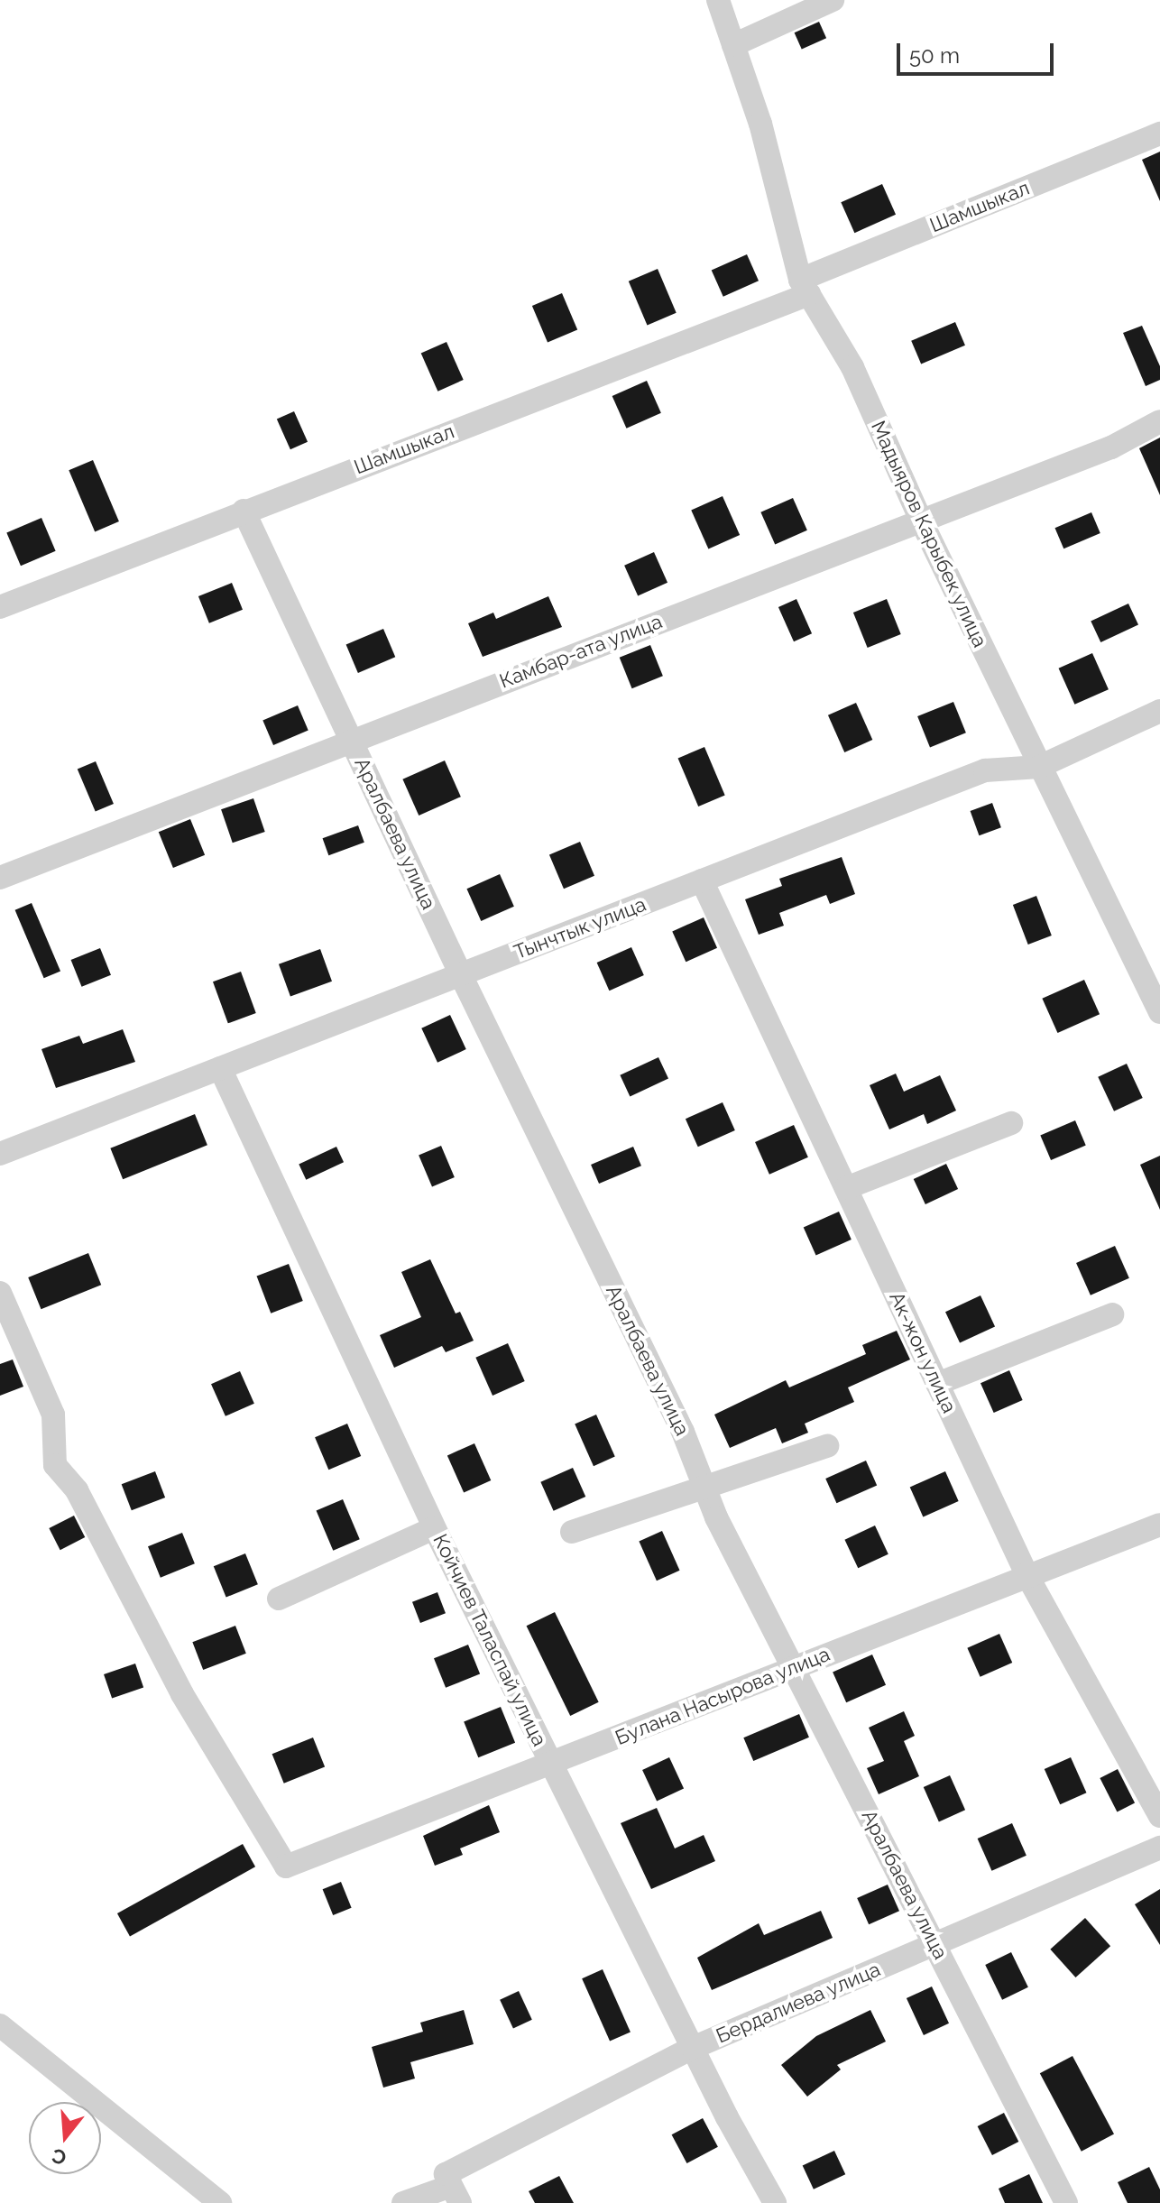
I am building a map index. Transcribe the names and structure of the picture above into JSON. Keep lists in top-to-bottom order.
{
  "streets": {
    "street": [
      "Шамшыкал",
      "Мадыяров Карыбек улица",
      "Камбар-ата улица",
      "Аралбаева улица",
      "Тынчтык улица",
      "Ак-жон улица",
      "Койчиев Таласпай улица",
      "Булана Насырова улица",
      "Бердалиева улица"
    ]
  },
  "crossings": [
    ["Шамшыкал", "Мадыяров Карыбек улица"],
    ["Шамшыкал", "Аралбаева улица"],
    ["Мадыяров Карыбек улица", "Камбар-ата улица"],
    ["Мадыяров Карыбек улица", "Тынчтык улица"],
    ["Камбар-ата улица", "Аралбаева улица"],
    ["Аралбаева улица", "Тынчтык улица"],
    ["Аралбаева улица", "Булана Насырова улица"],
    ["Аралбаева улица", "Бердалиева улица"],
    ["Тынчтык улица", "Ак-жон улица"],
    ["Тынчтык улица", "Койчиев Таласпай улица"],
    ["Ак-жон улица", "Булана Насырова улица"],
    ["Койчиев Таласпай улица", "Булана Насырова улица"],
    ["Койчиев Таласпай улица", "Бердалиева улица"]
  ],
  "scale_bar": "50 m",
  "north": "bottom"
}
